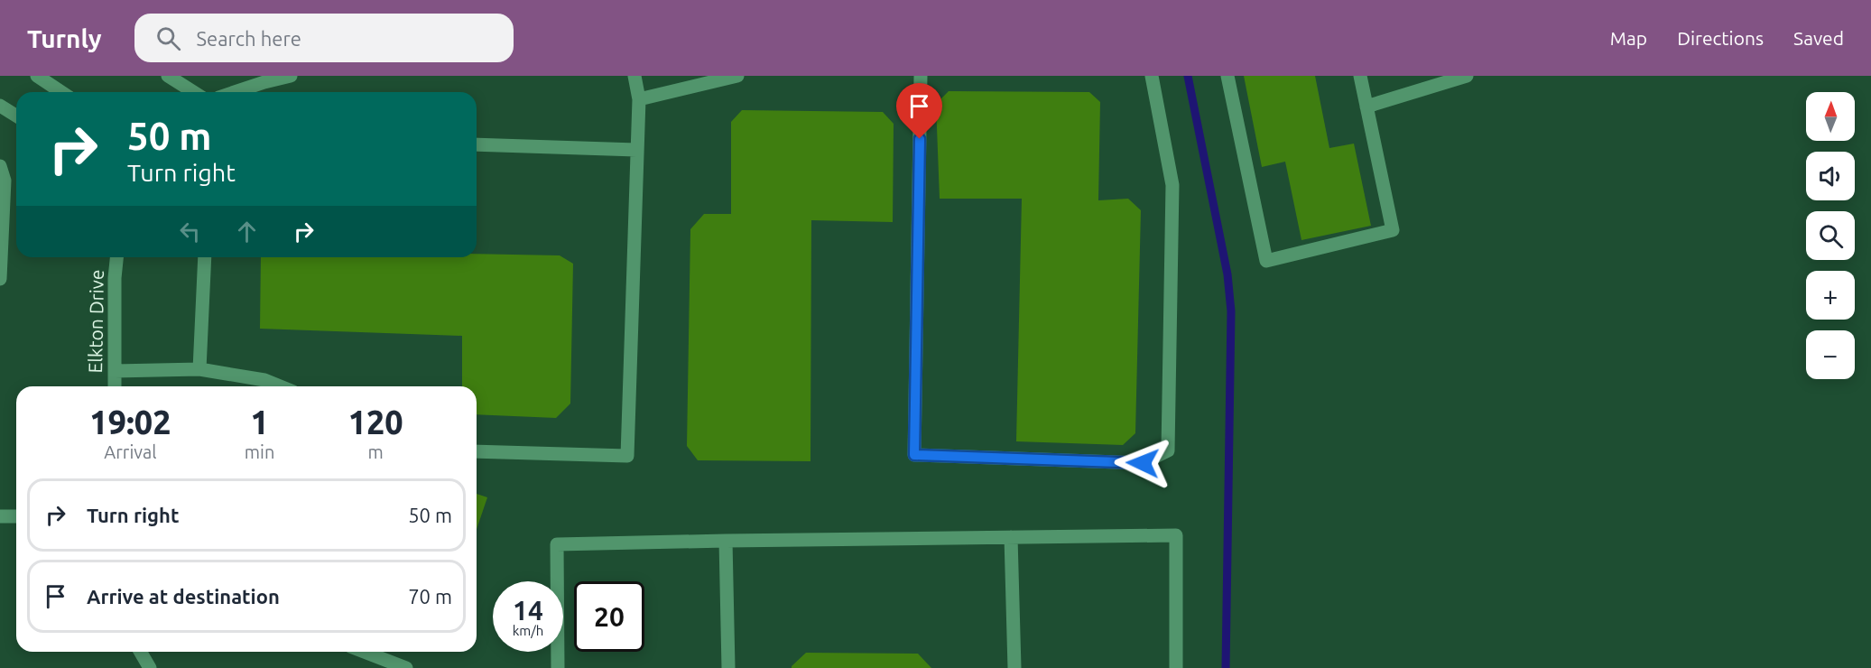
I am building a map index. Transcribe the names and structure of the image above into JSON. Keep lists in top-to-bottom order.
{
  "streets": {
    "street": ["Elkton Drive"]
  },
  "north": "top",
  "page": {
    "header": "Turnly",
    "search": "Search here",
    "nav": ["Map", "Directions", "Saved"],
    "map_buttons": ["+", "−"],
    "turn": ["50 m", "Turn right"],
    "eta": [
      "19:02",
      "Arrival",
      "1",
      "min",
      "120",
      "m"
    ],
    "list": [
      {
        "name": "Turn right",
        "value": "50 m"
      },
      {
        "name": "Arrive at destination",
        "value": "70 m"
      }
    ],
    "speed": "14 km/h",
    "limit": "20"
  }
}
